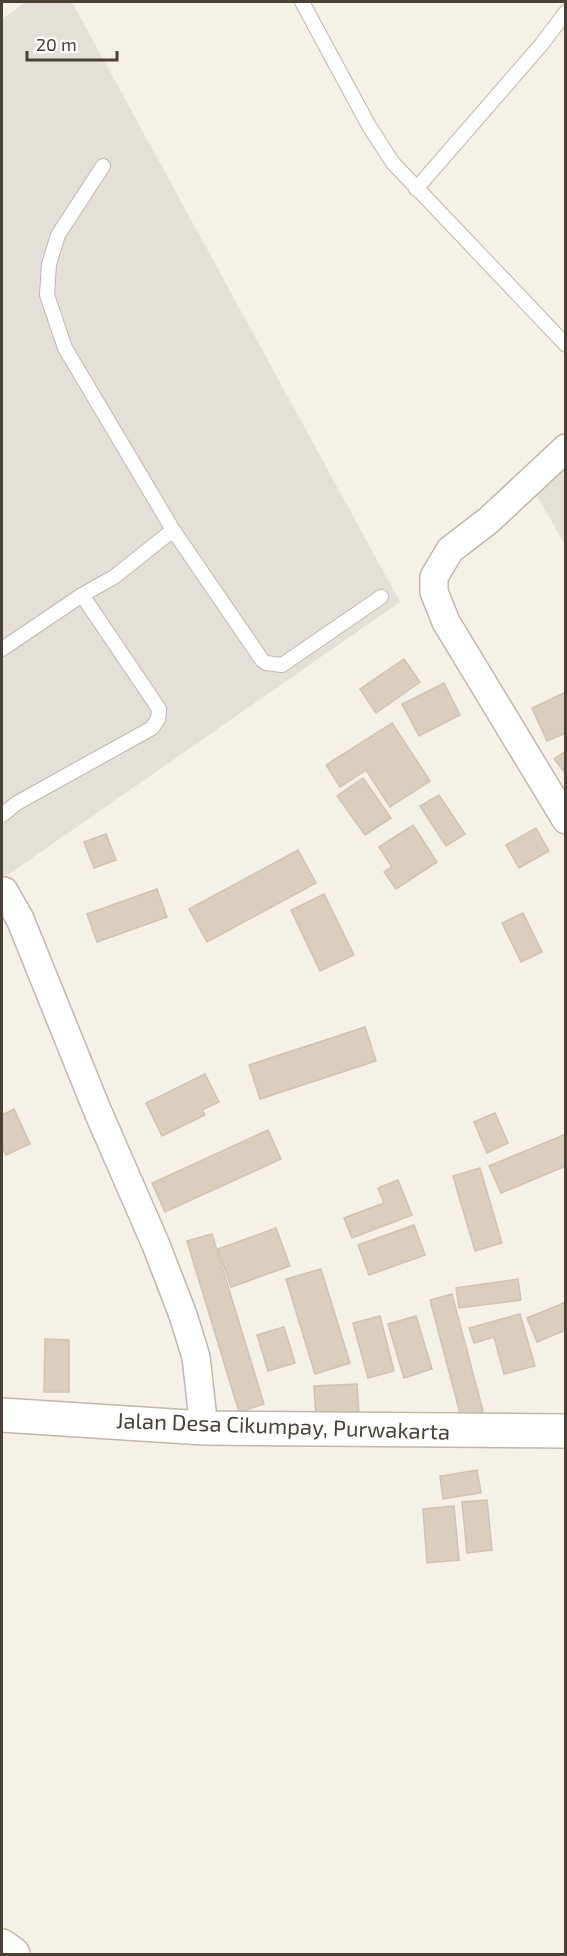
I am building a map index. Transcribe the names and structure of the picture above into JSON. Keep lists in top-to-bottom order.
{
  "streets": {
    "street": ["Jalan Desa Cikumpay, Purwakarta"]
  },
  "scale_bar": "20 m"
}
